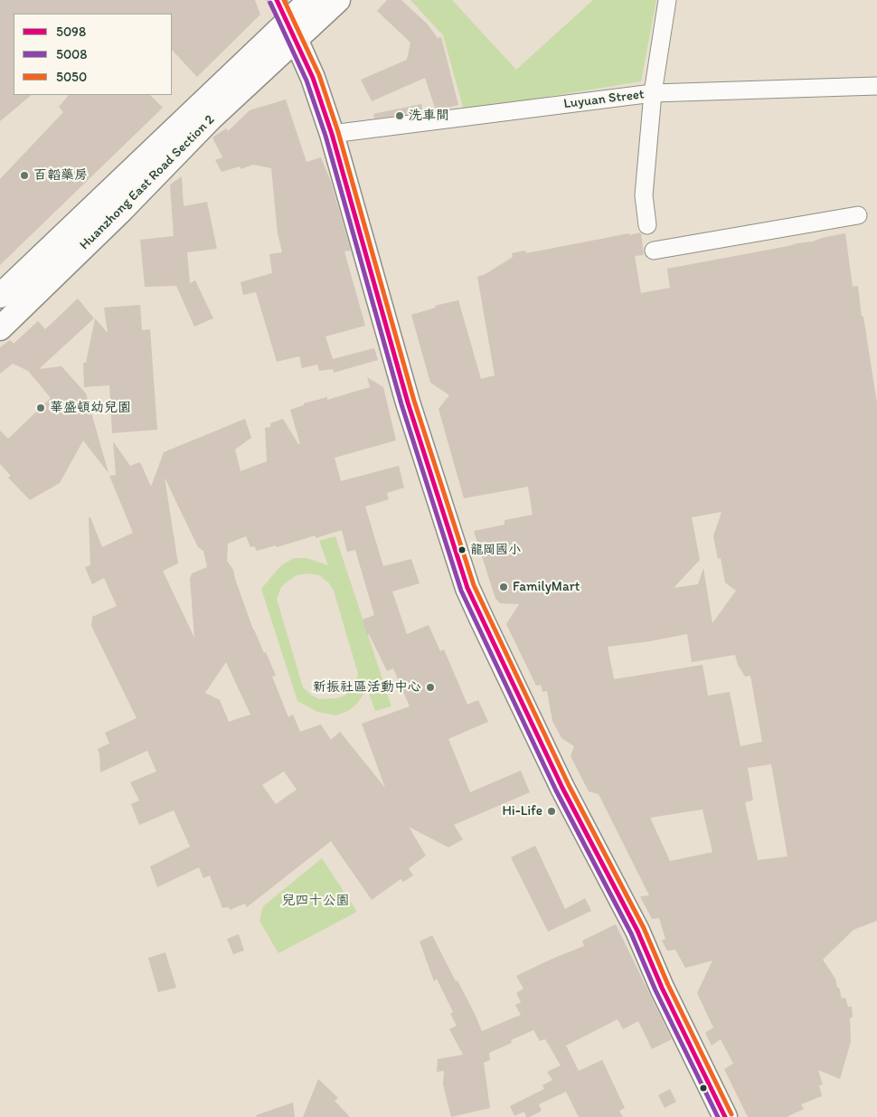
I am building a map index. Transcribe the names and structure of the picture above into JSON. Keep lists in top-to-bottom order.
{
  "streets": {
    "main road": ["Huanzhong East Road Section 2"],
    "street": ["Luyuan Street"]
  },
  "parks": ["兒四十公園"],
  "places": [
    "洗車間",
    "百韜藥房",
    "華盛頓幼兒園",
    "龍岡國小",
    "FamilyMart",
    "新振社區活動中心",
    "Hi-Life"
  ],
  "lines": ["transit line 5098", "transit line 5050", "transit line 5008"],
  "legend": ["5098", "5008", "5050"]
}
